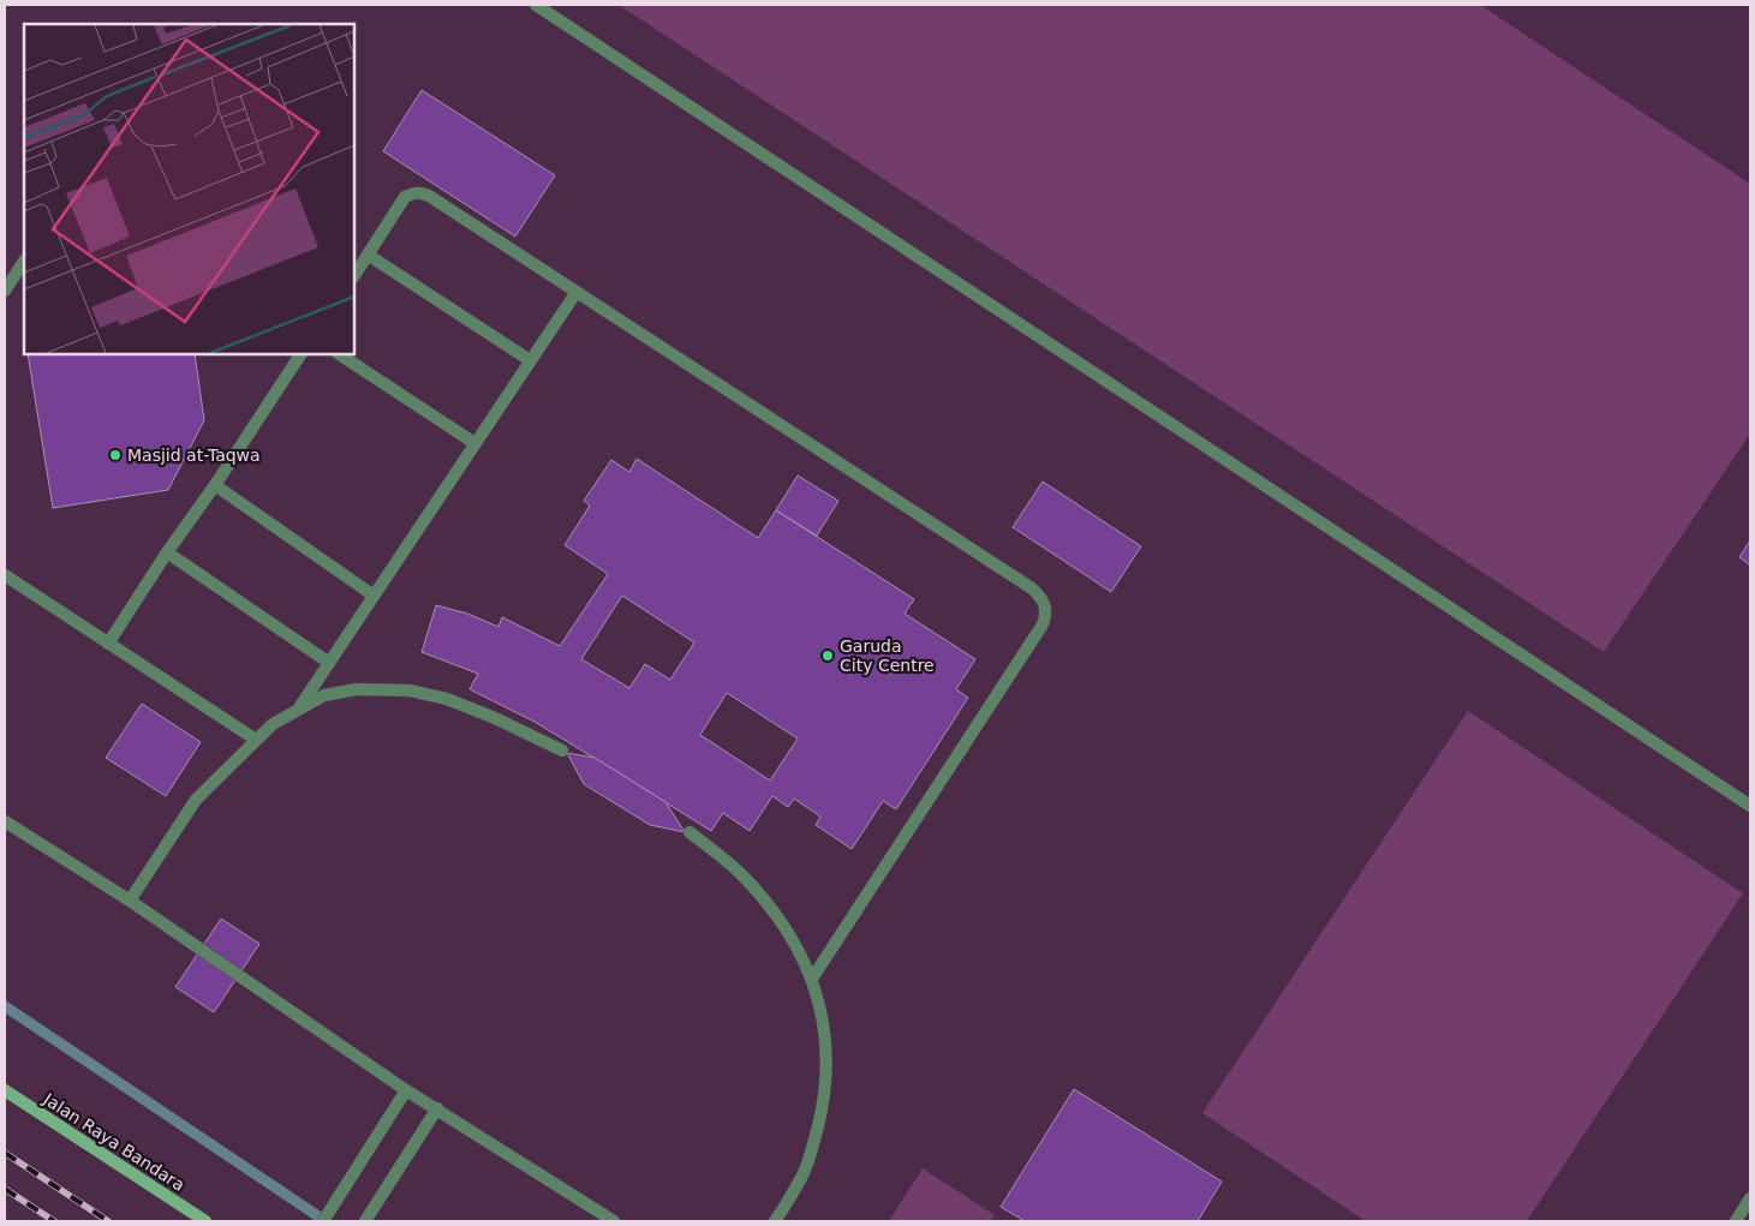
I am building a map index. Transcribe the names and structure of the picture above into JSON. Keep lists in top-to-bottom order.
{
  "streets": {
    "street": ["Jalan Raya Bandara"]
  },
  "places": ["Masjid at-Taqwa", "Garuda City Centre"]
}
